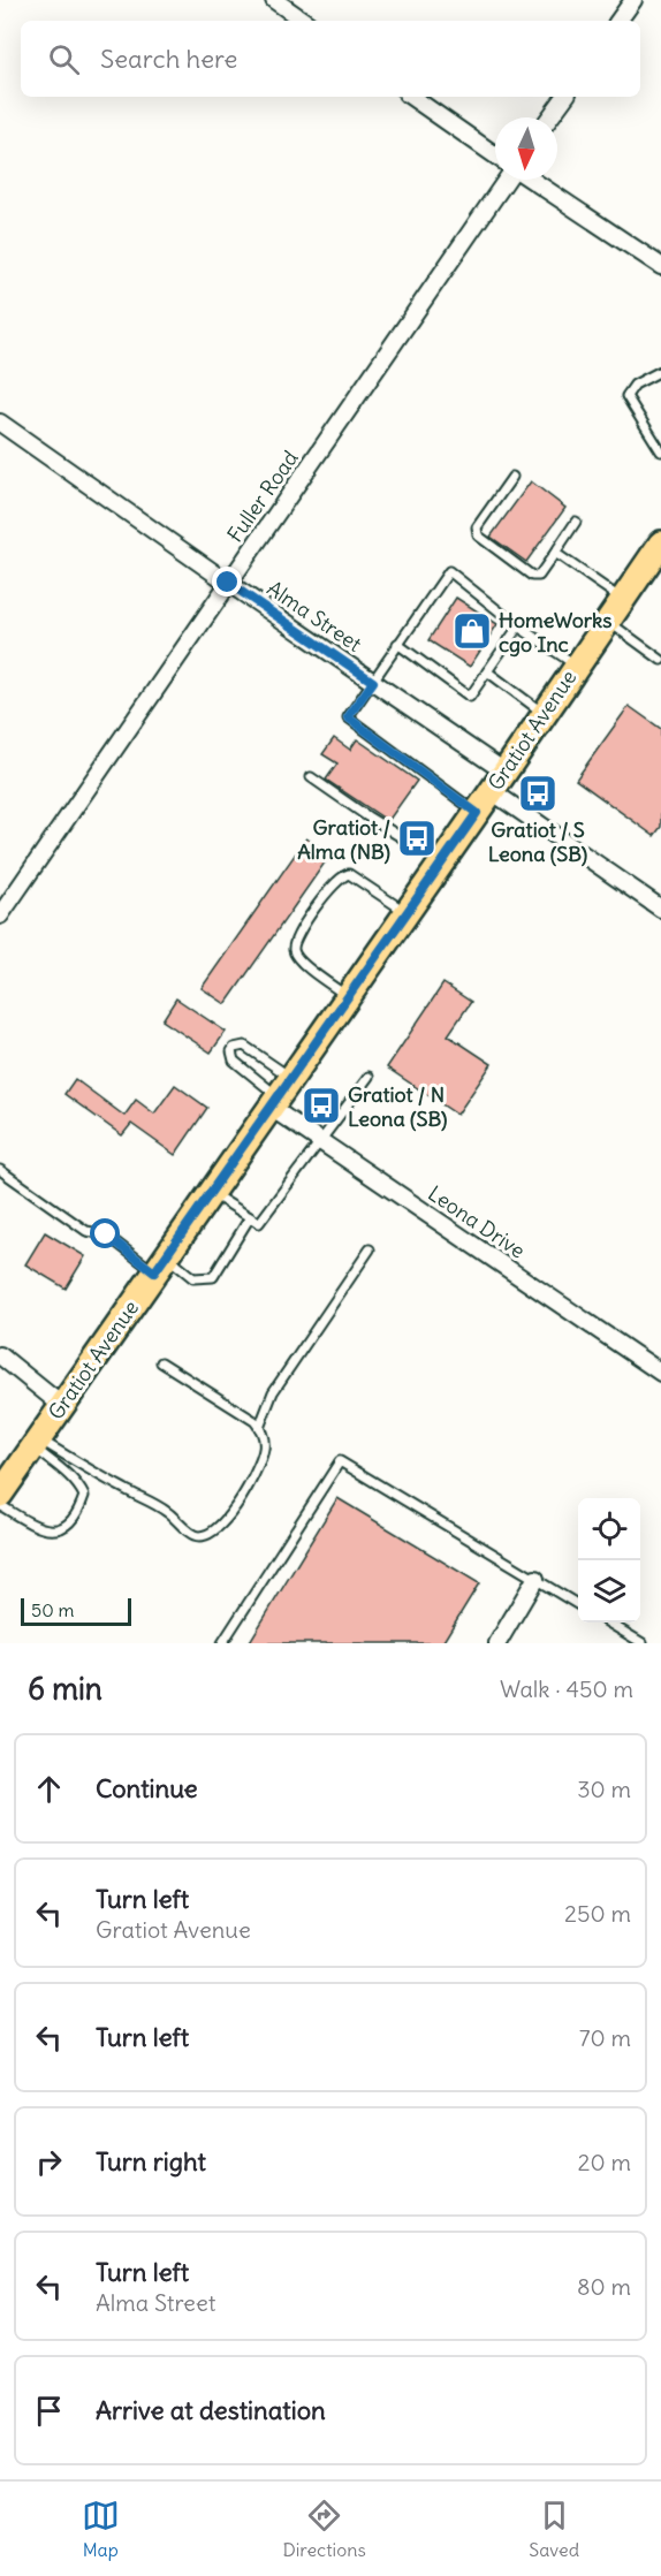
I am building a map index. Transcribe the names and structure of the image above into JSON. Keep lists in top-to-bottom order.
{
  "streets": {
    "main road": ["Gratiot Avenue"],
    "street": ["Fuller Road", "Alma Street", "Leona Drive"]
  },
  "crossings": [
    ["Fuller Road", "Alma Street"],
    ["Alma Street", "Gratiot Avenue"],
    ["Gratiot Avenue", "Leona Drive"]
  ],
  "places": {
    "shop": ["HomeWorks cgo Inc"],
    "bus stop": ["Gratiot / S Leona (SB)", "Gratiot / Alma (NB)", "Gratiot / N Leona (SB)"]
  },
  "scale_bar": "50 m",
  "north": "bottom",
  "page": {
    "search": "Search here",
    "scale": "50 m",
    "heading": ["6 min", "Walk · 450 m"],
    "list": [
      ["Continue", "30 m"],
      ["Turn left", "Gratiot Avenue", "250 m"],
      ["Turn left", "70 m"],
      ["Turn right", "20 m"],
      ["Turn left", "Alma Street", "80 m"],
      "Arrive at destination"
    ],
    "nav": ["Map", "Directions", "Saved"]
  }
}
